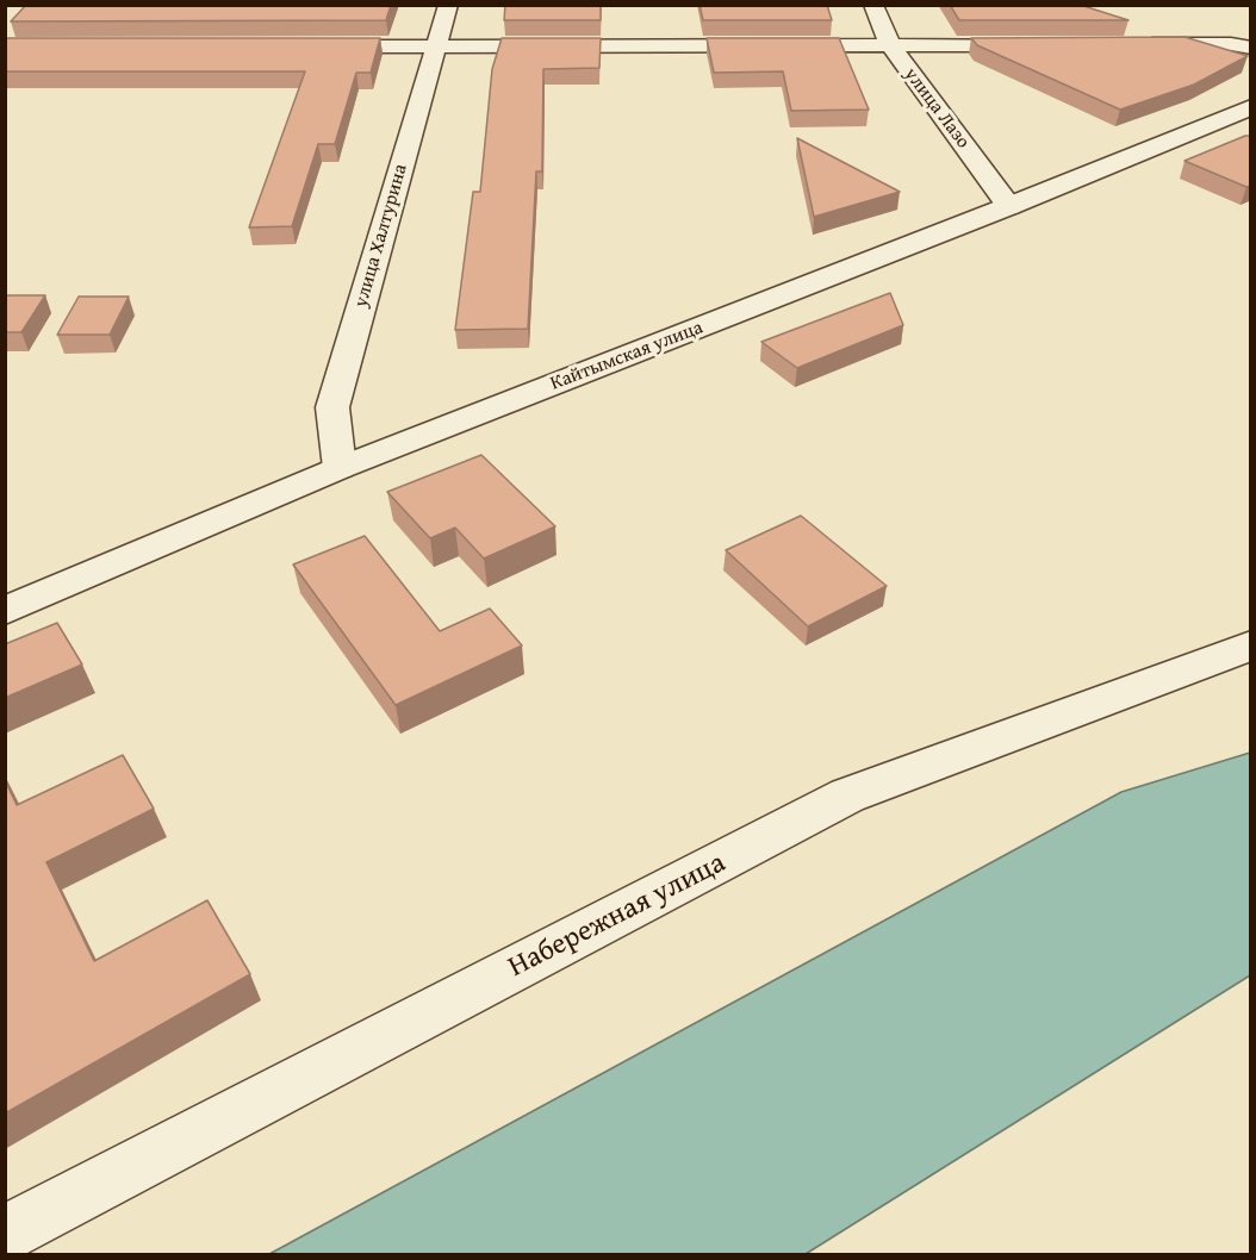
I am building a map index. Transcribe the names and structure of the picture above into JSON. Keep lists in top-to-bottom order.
{
  "streets": {
    "street": [
      "улица Лазо",
      "улица Халтурина",
      "Кайтымская улица",
      "Набережная улица"
    ]
  },
  "crossings": [
    ["улица Лазо", "Кайтымская улица"],
    ["улица Халтурина", "Кайтымская улица"]
  ]
}
